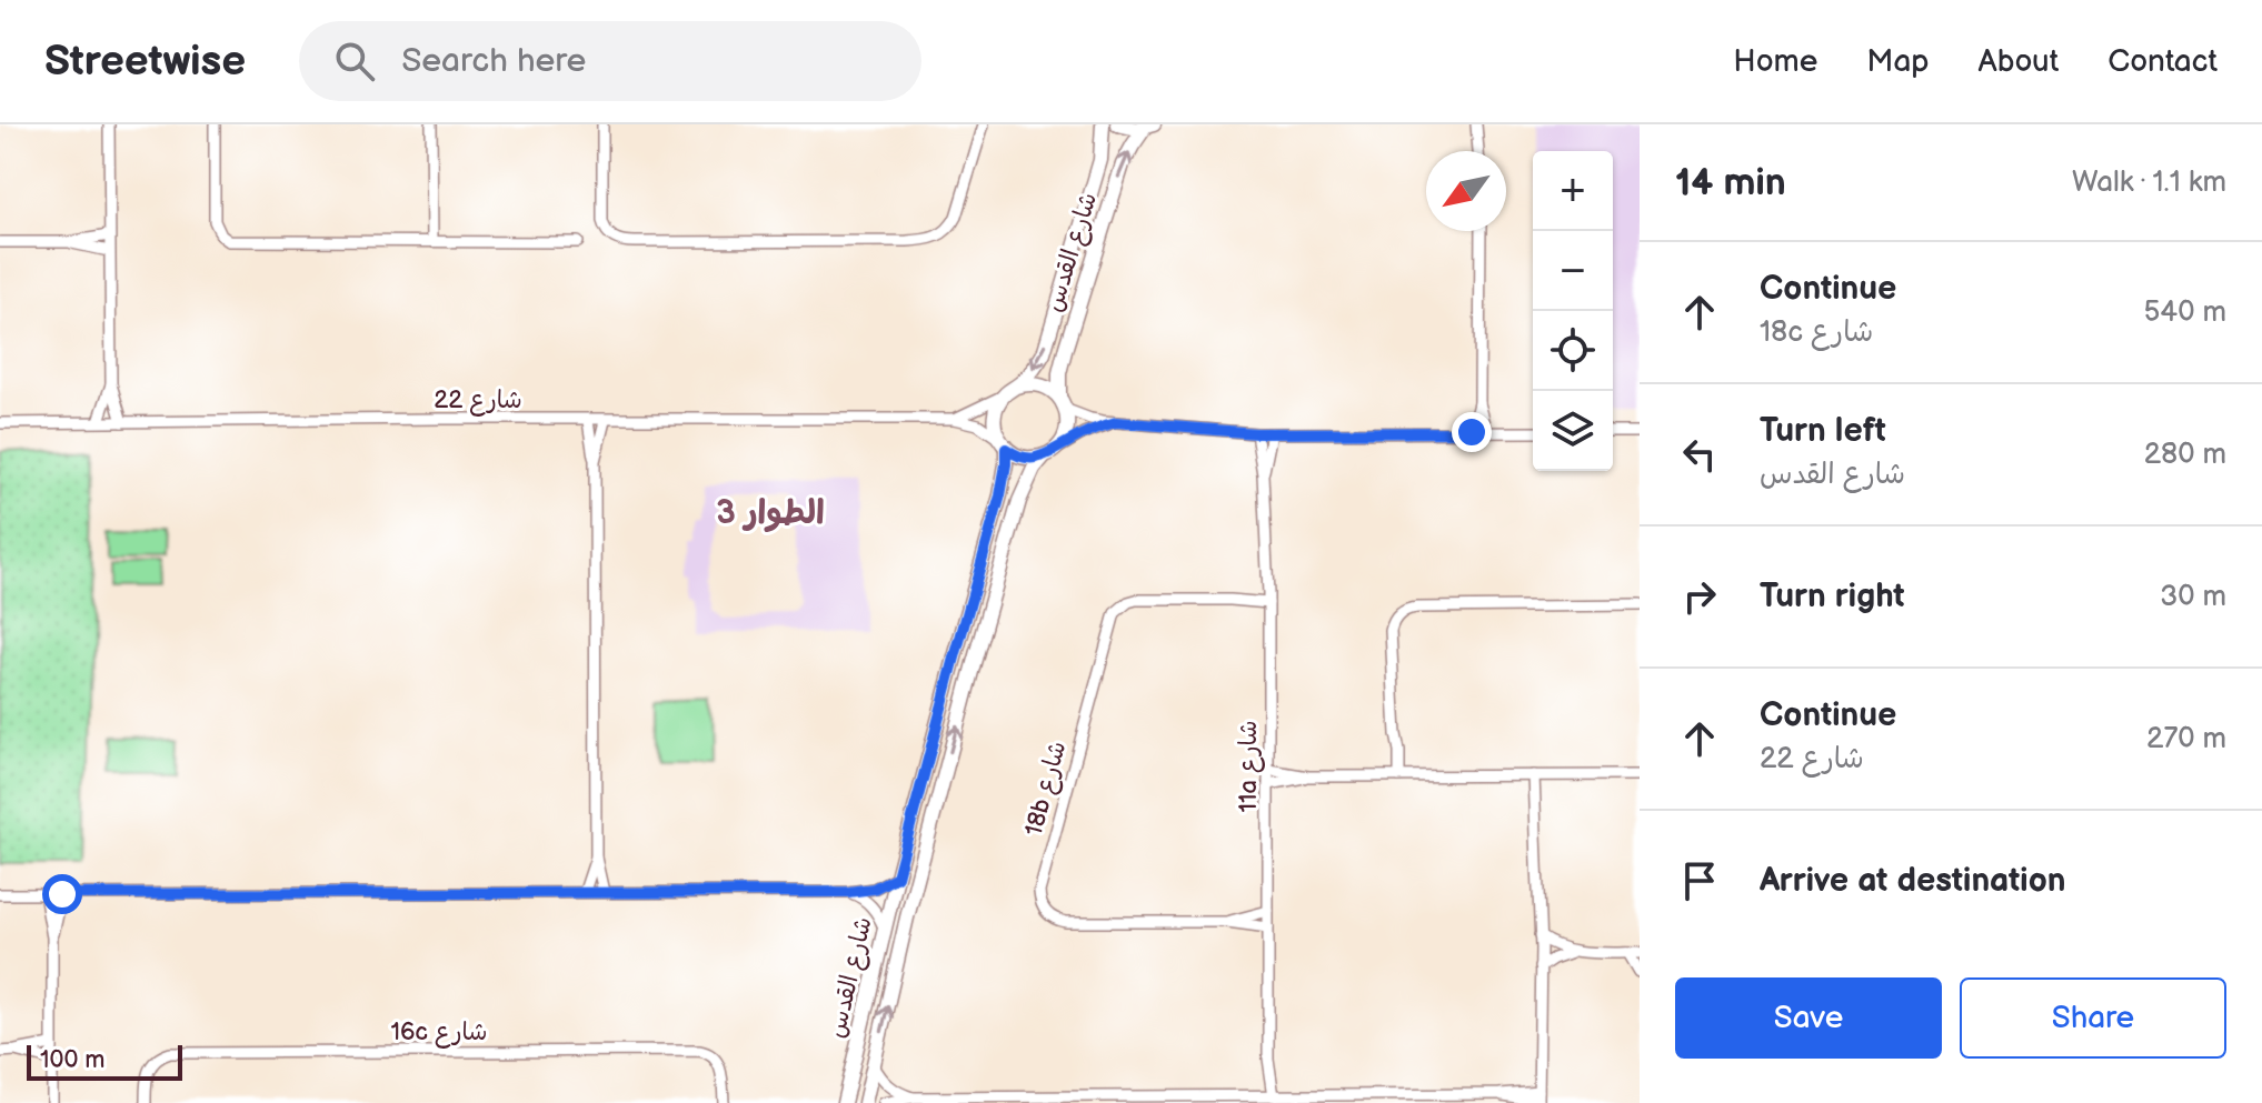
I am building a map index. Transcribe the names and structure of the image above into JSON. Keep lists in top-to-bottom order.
{
  "streets": {
    "main road": ["شارع القدس"],
    "street": [
      "شارع 22",
      "11a شارع",
      "18b شارع",
      "16c شارع"
    ]
  },
  "crossings": [
    ["شارع القدس", "شارع 22"],
    ["11a شارع", "18b شارع"]
  ],
  "districts": ["الطوار 3"],
  "scale_bar": "100 m",
  "north": "bottom left",
  "page": {
    "header": "Streetwise",
    "search": "Search here",
    "nav": [
      "Home",
      "Map",
      "About",
      "Contact"
    ],
    "heading": ["14 min", "Walk · 1.1 km"],
    "map_buttons": ["+", "−"],
    "list": [
      ["Continue", "18c شارع", "540 m"],
      ["Turn left", "شارع القدس", "280 m"],
      ["Turn right", "30 m"],
      ["Continue", "شارع 22", "270 m"],
      "Arrive at destination"
    ],
    "buttons": ["Save", "Share"],
    "scale": "100 m"
  }
}
